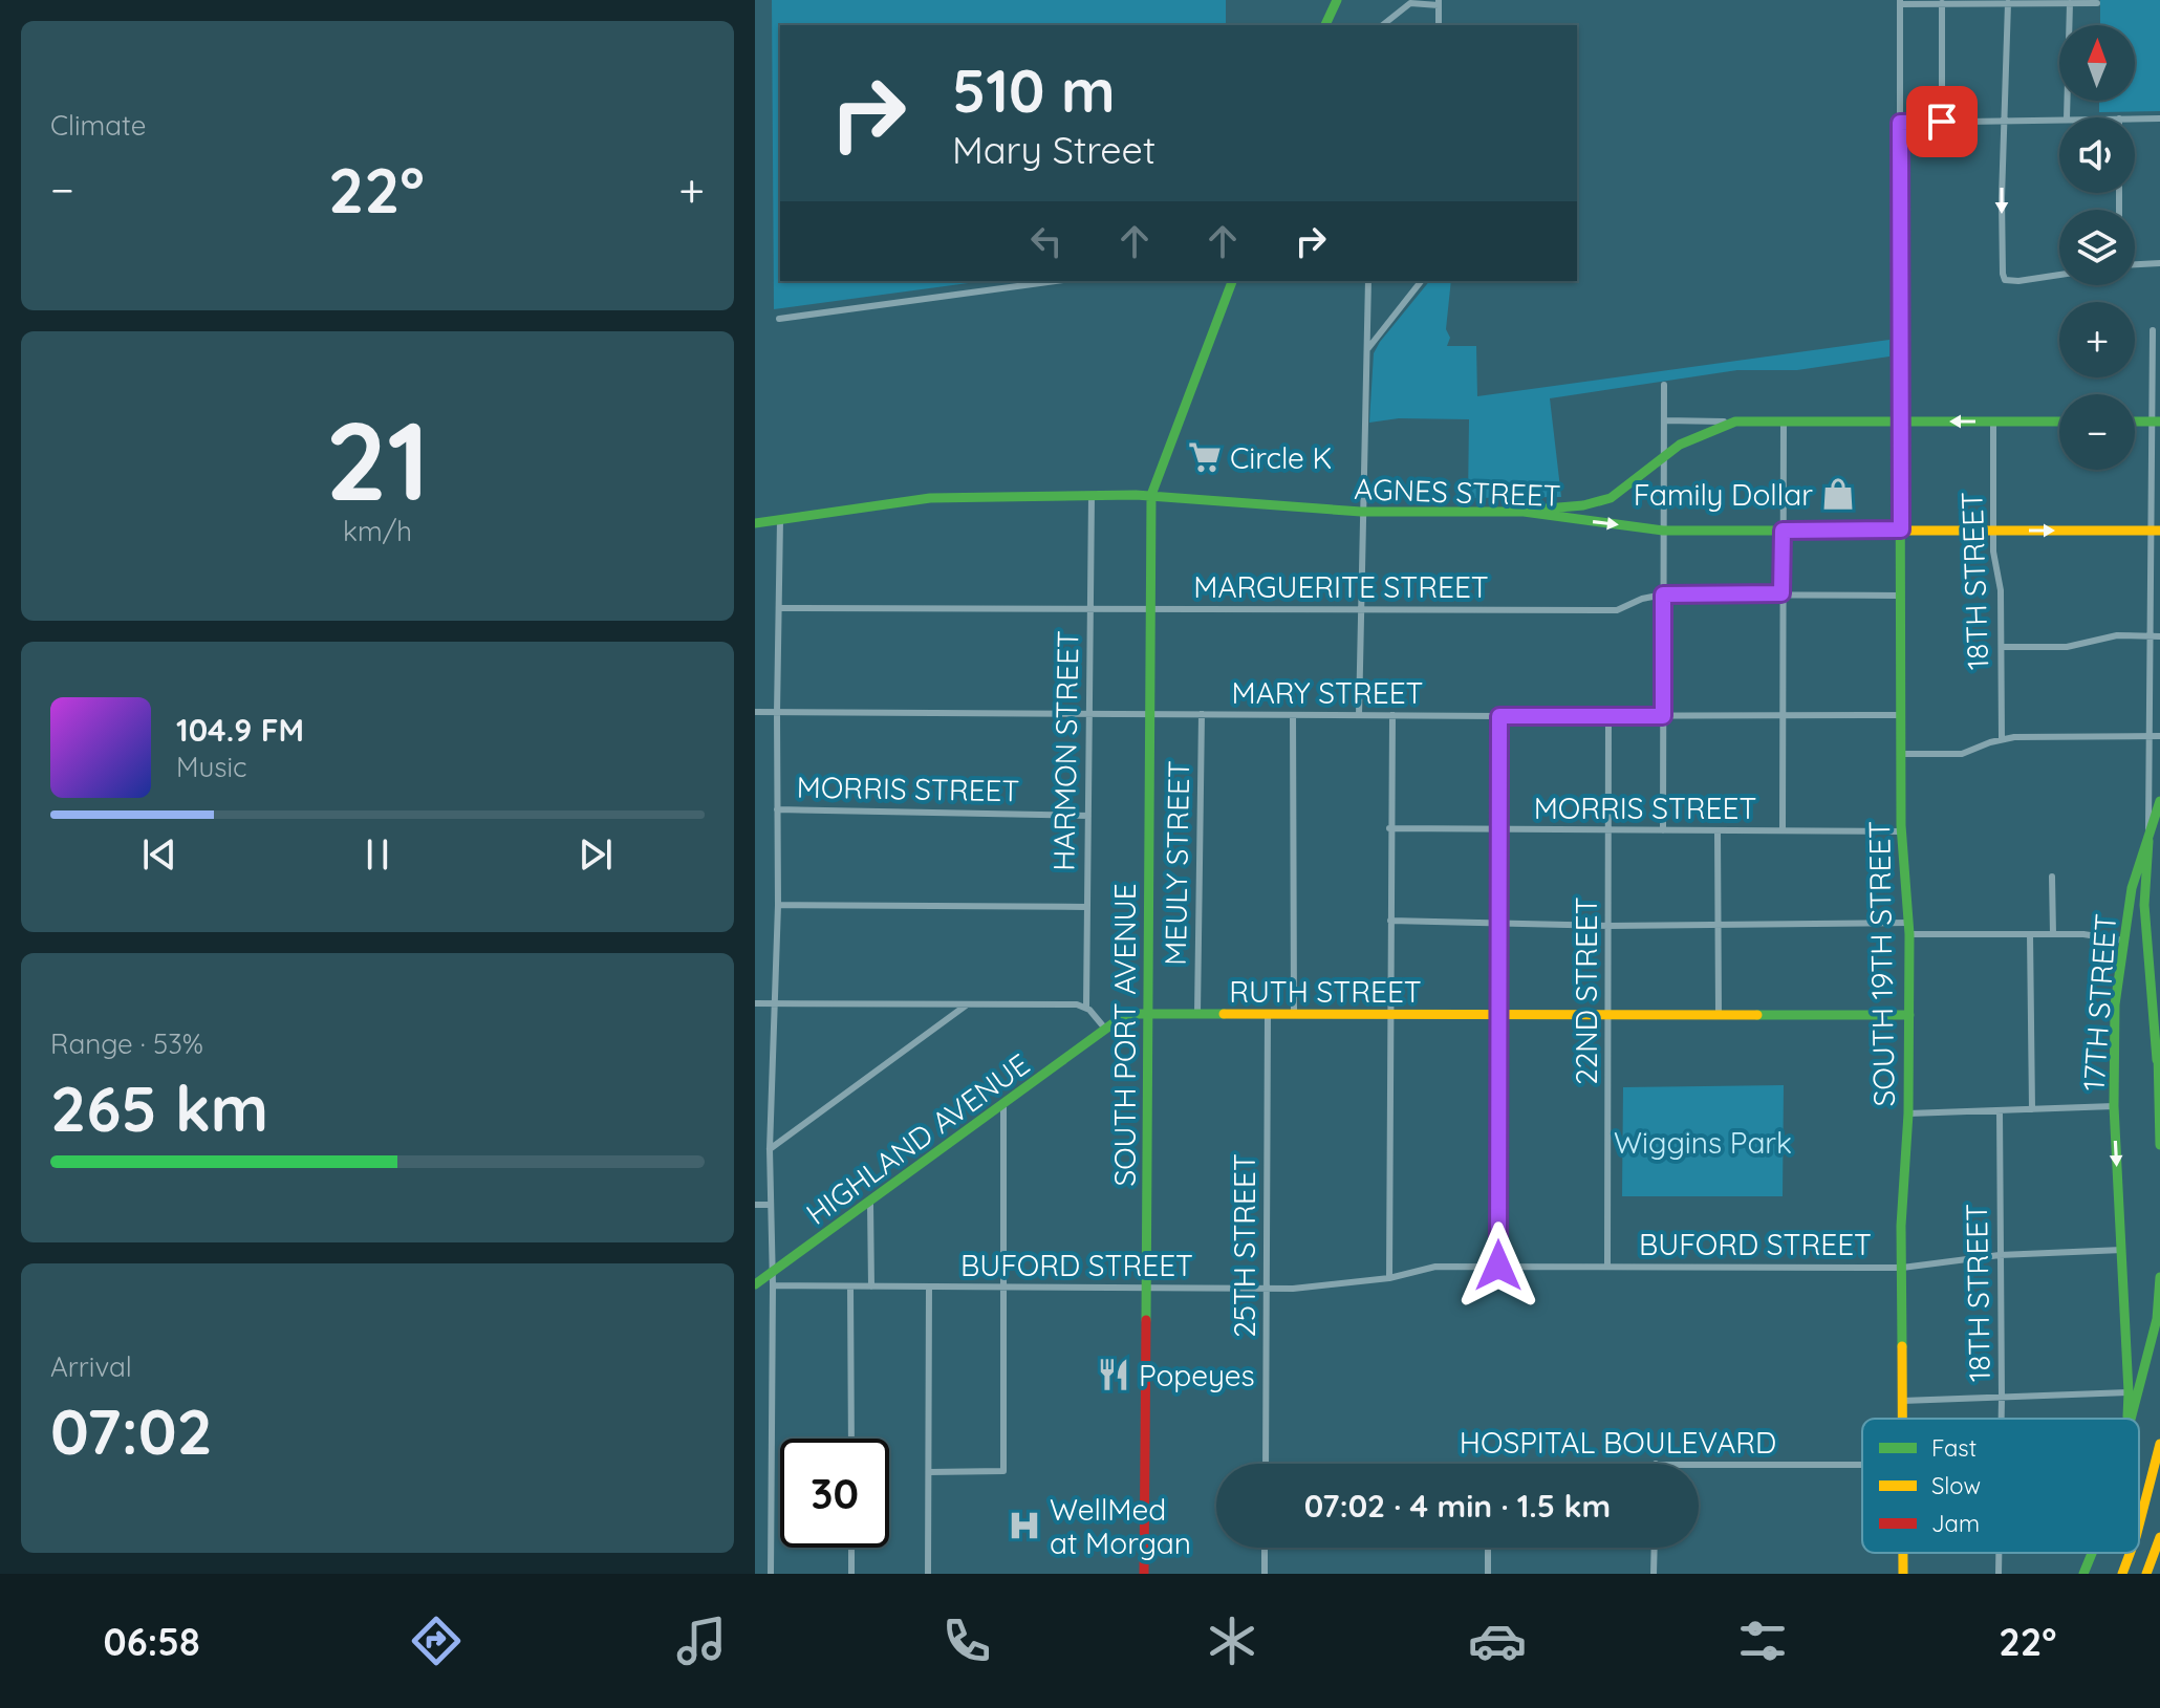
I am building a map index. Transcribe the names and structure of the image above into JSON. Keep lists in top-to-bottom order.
{
  "streets": {
    "main road": [
      "AGNES STREET",
      "SOUTH 19TH STREET",
      "RUTH STREET",
      "17TH STREET",
      "SOUTH PORT AVENUE",
      "HIGHLAND AVENUE"
    ],
    "street": [
      "18TH STREET",
      "MARGUERITE STREET",
      "MARY STREET",
      "HARMON STREET",
      "MORRIS STREET",
      "MEULY STREET",
      "22ND STREET",
      "BUFORD STREET",
      "25TH STREET",
      "HOSPITAL BOULEVARD"
    ]
  },
  "crossings": [
    ["AGNES STREET", "18TH STREET"],
    ["AGNES STREET", "HARMON STREET"],
    ["AGNES STREET", "SOUTH 19TH STREET"],
    ["AGNES STREET", "17TH STREET"],
    ["AGNES STREET", "SOUTH PORT AVENUE"],
    ["18TH STREET", "BUFORD STREET"],
    ["MARGUERITE STREET", "HARMON STREET"],
    ["MARGUERITE STREET", "SOUTH 19TH STREET"],
    ["MARGUERITE STREET", "SOUTH PORT AVENUE"],
    ["MARY STREET", "HARMON STREET"],
    ["MARY STREET", "MEULY STREET"],
    ["MARY STREET", "SOUTH 19TH STREET"],
    ["MARY STREET", "22ND STREET"],
    ["MARY STREET", "SOUTH PORT AVENUE"],
    ["HARMON STREET", "MORRIS STREET"],
    ["MORRIS STREET", "SOUTH 19TH STREET"],
    ["MORRIS STREET", "22ND STREET"],
    ["MEULY STREET", "RUTH STREET"],
    ["SOUTH 19TH STREET", "RUTH STREET"],
    ["SOUTH 19TH STREET", "BUFORD STREET"],
    ["RUTH STREET", "22ND STREET"],
    ["RUTH STREET", "SOUTH PORT AVENUE"],
    ["RUTH STREET", "HIGHLAND AVENUE"],
    ["RUTH STREET", "25TH STREET"],
    ["22ND STREET", "BUFORD STREET"],
    ["17TH STREET", "BUFORD STREET"],
    ["SOUTH PORT AVENUE", "BUFORD STREET"],
    ["BUFORD STREET", "25TH STREET"]
  ],
  "parks": ["Wiggins Park"],
  "places": {
    "supermarket": ["Circle K"],
    "shop": ["Family Dollar"],
    "restaurant": ["Popeyes"],
    "hospital": ["WellMed at Morgan"]
  },
  "legend": ["Fast", "Slow", "Jam"],
  "north": "top",
  "page": {
    "tile": [
      "Climate",
      ["21", "km/h"],
      ["Range · 53%", "265 km"],
      ["Arrival", "07:02"]
    ],
    "map_buttons": ["+", "−"],
    "turn": ["510 m", "Mary Street"],
    "heat": ["−", "22°", "+"],
    "song": ["104.9 FM", "Music"],
    "limit": "30",
    "trip": "07:02 · 4 min · 1.5 km",
    "tabs": ["06:58", "22°"]
  }
}
